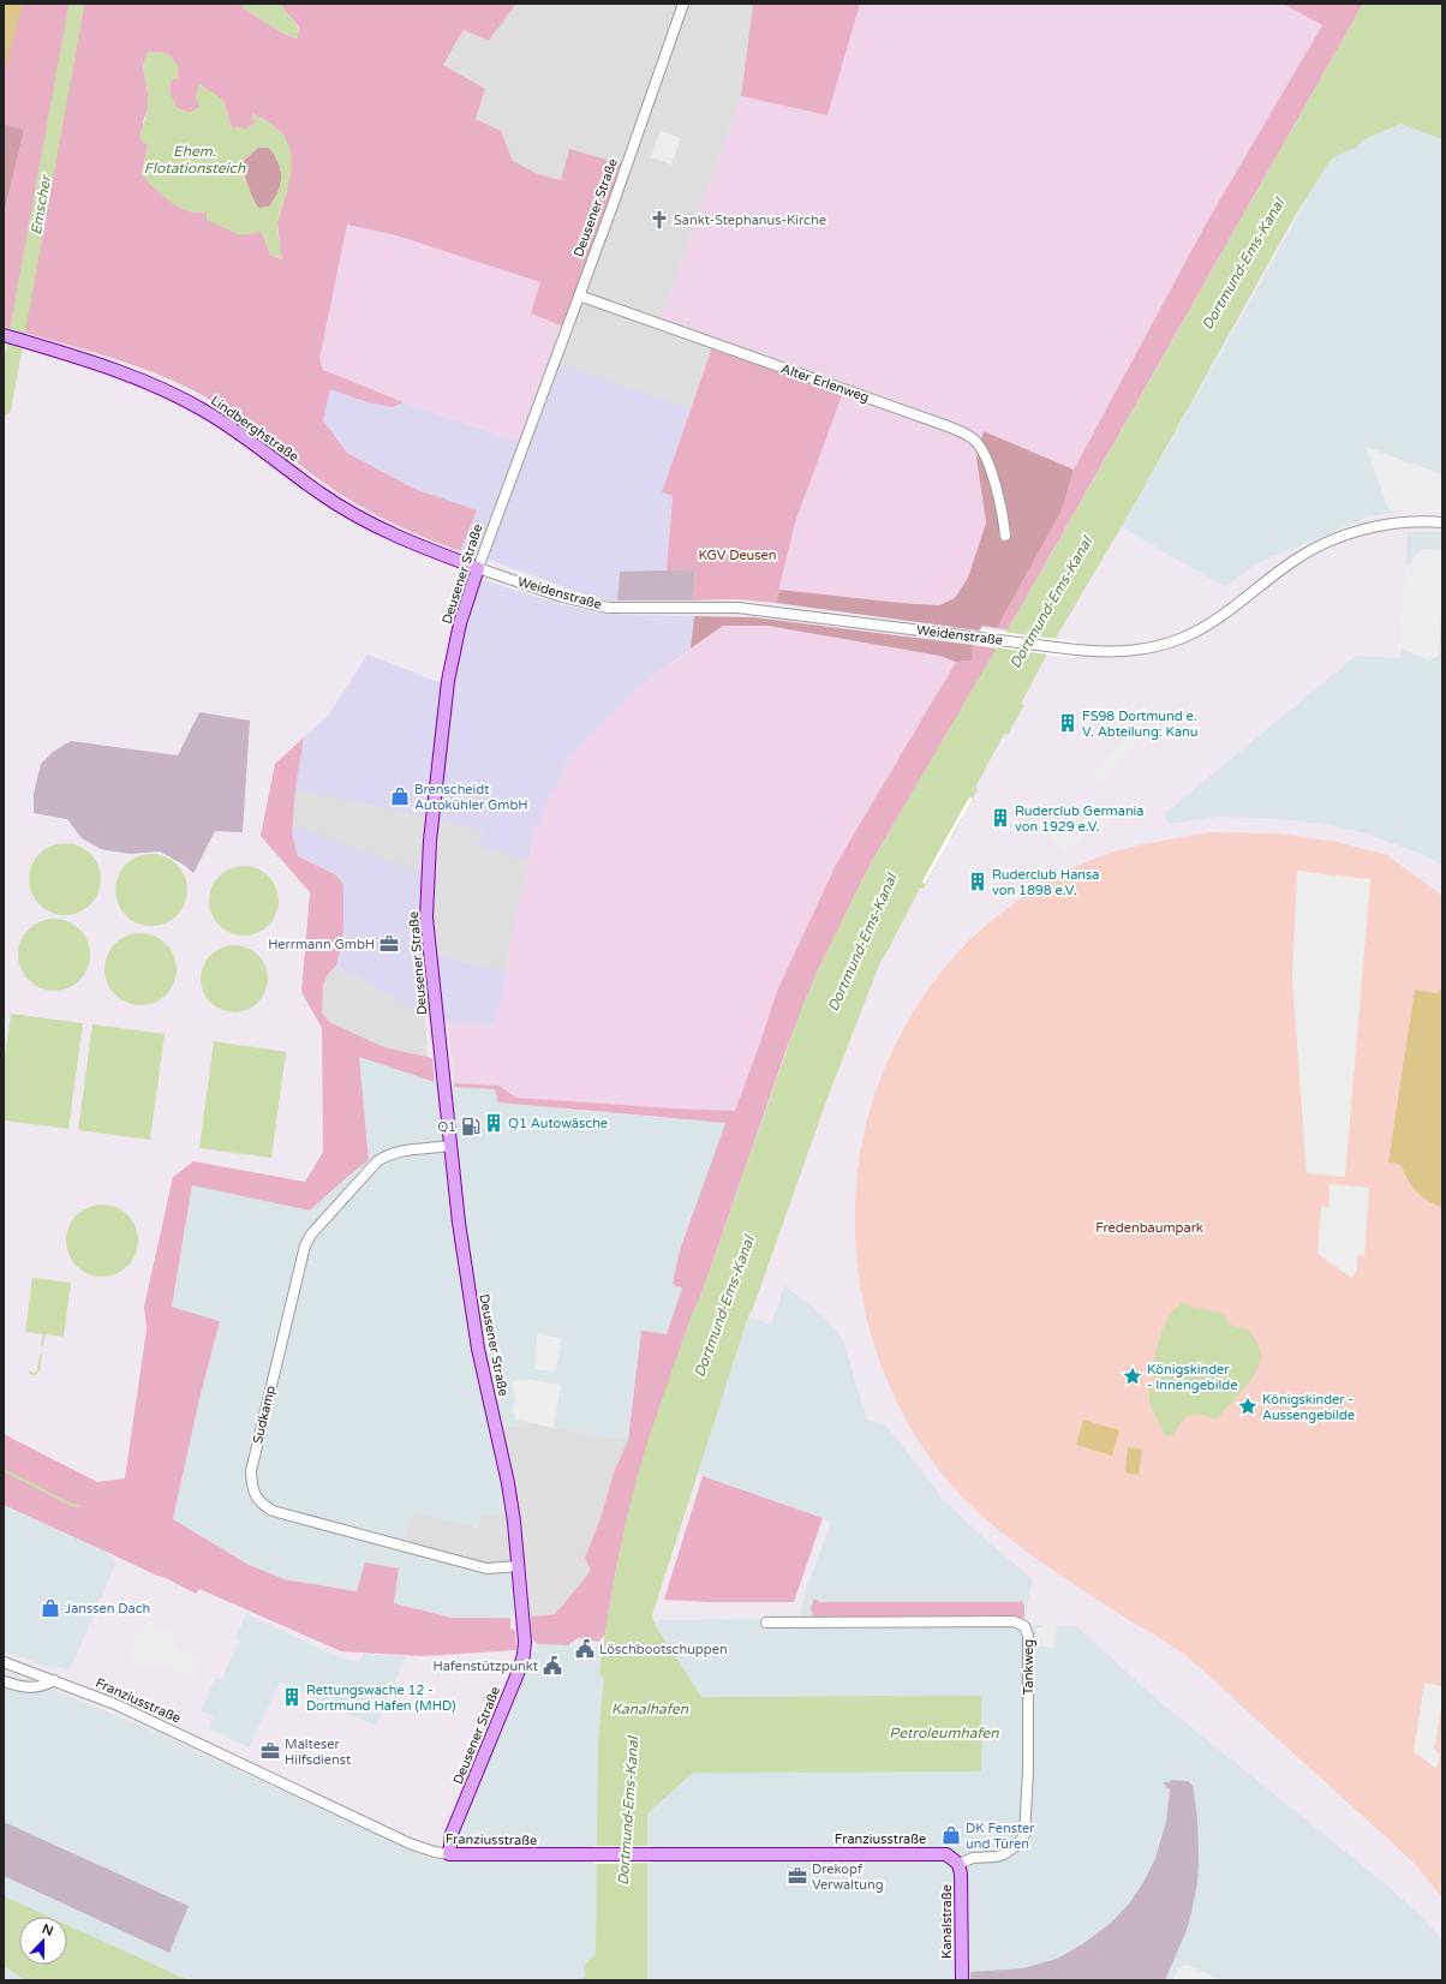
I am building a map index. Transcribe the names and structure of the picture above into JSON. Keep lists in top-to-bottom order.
{
  "streets": {
    "main road": [
      "Deusener Straße",
      "Lindberghstraße",
      "Franziusstraße",
      "Kanalstraße"
    ],
    "street": [
      "Alter Erlenweg",
      "Weidenstraße",
      "Sudkamp",
      "Tankweg"
    ]
  },
  "crossings": [
    ["Deusener Straße", "Alter Erlenweg"],
    ["Deusener Straße", "Lindberghstraße"],
    ["Deusener Straße", "Weidenstraße"],
    ["Deusener Straße", "Sudkamp"],
    ["Deusener Straße", "Franziusstraße"],
    ["Lindberghstraße", "Weidenstraße"],
    ["Tankweg", "Franziusstraße"],
    ["Tankweg", "Kanalstraße"],
    ["Franziusstraße", "Kanalstraße"]
  ],
  "water": [
    "Ehem. Flotationsteich",
    "Emscher",
    "Dortmund-Ems-Kanal",
    "Kanalhafen",
    "Petroleumhafen"
  ],
  "parks": ["KGV Deusen", "Fredenbaumpark"],
  "places": {
    "church": ["Sankt-Stephanus-Kirche"],
    "building": [
      "FS98 Dortmund e. V. Abteilung: Kanu",
      "Ruderclub Germania von 1929 e.V.",
      "Ruderclub Hansa von 1898 e.V.",
      "Q1 Autowäsche",
      "Rettungswache 12 - Dortmund Hafen (MHD)"
    ],
    "shop": ["Brenscheidt Autokühler GmbH", "Janssen Dach", "DK Fenster und Türen"],
    "office": ["Herrmann GmbH", "Malteser Hilfsdienst", "Drekopf Verwaltung"],
    "fuel station": ["Q1"],
    "place": ["Königskinder - Innengebilde", "Königskinder - Aussengebilde"],
    "public building": ["Löschbootschuppen", "Hafenstützpunkt"]
  },
  "north": "top"
}
